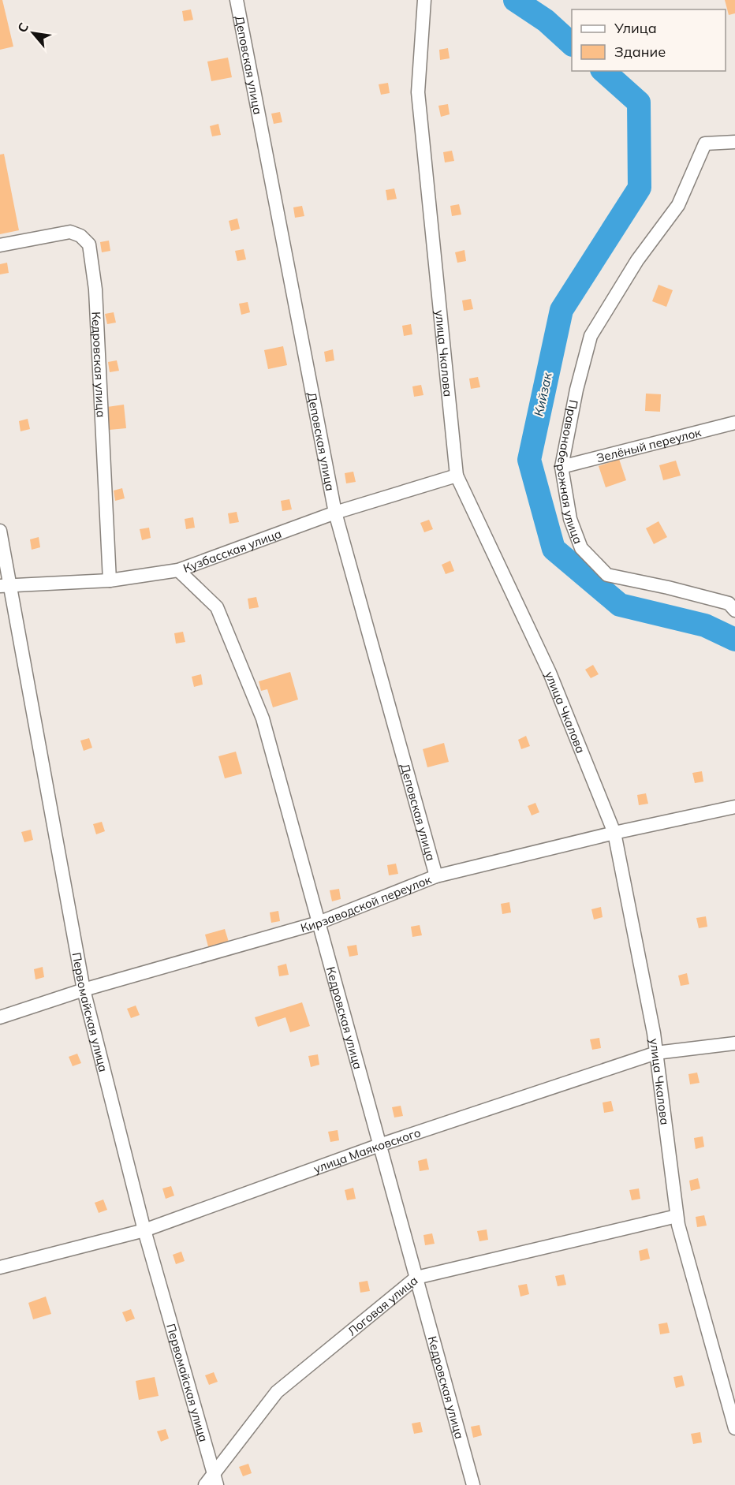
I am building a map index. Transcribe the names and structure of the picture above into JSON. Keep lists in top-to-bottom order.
{
  "streets": {
    "street": [
      "Деповская улица",
      "улица Чкалова",
      "Кедровская улица",
      "Зелёный переулок",
      "Правонабережная улица",
      "Кузбасская улица",
      "Кирзаводской переулок",
      "Первомайская улица",
      "улица Маяковского",
      "Логовая улица"
    ]
  },
  "crossings": [
    ["Деповская улица", "Кузбасская улица"],
    ["Деповская улица", "Кирзаводской переулок"],
    ["улица Чкалова", "Кузбасская улица"],
    ["улица Чкалова", "Кирзаводской переулок"],
    ["улица Чкалова", "улица Маяковского"],
    ["улица Чкалова", "Логовая улица"],
    ["Кедровская улица", "Кузбасская улица"],
    ["Кедровская улица", "Кирзаводской переулок"],
    ["Кедровская улица", "улица Маяковского"],
    ["Кедровская улица", "Логовая улица"],
    ["Зелёный переулок", "Правонабережная улица"],
    ["Кузбасская улица", "Первомайская улица"],
    ["Кирзаводской переулок", "Первомайская улица"],
    ["Первомайская улица", "улица Маяковского"],
    ["Первомайская улица", "Логовая улица"]
  ],
  "water": ["Кийзак"],
  "legend": ["Улица", "Здание"],
  "north": "top left"
}
